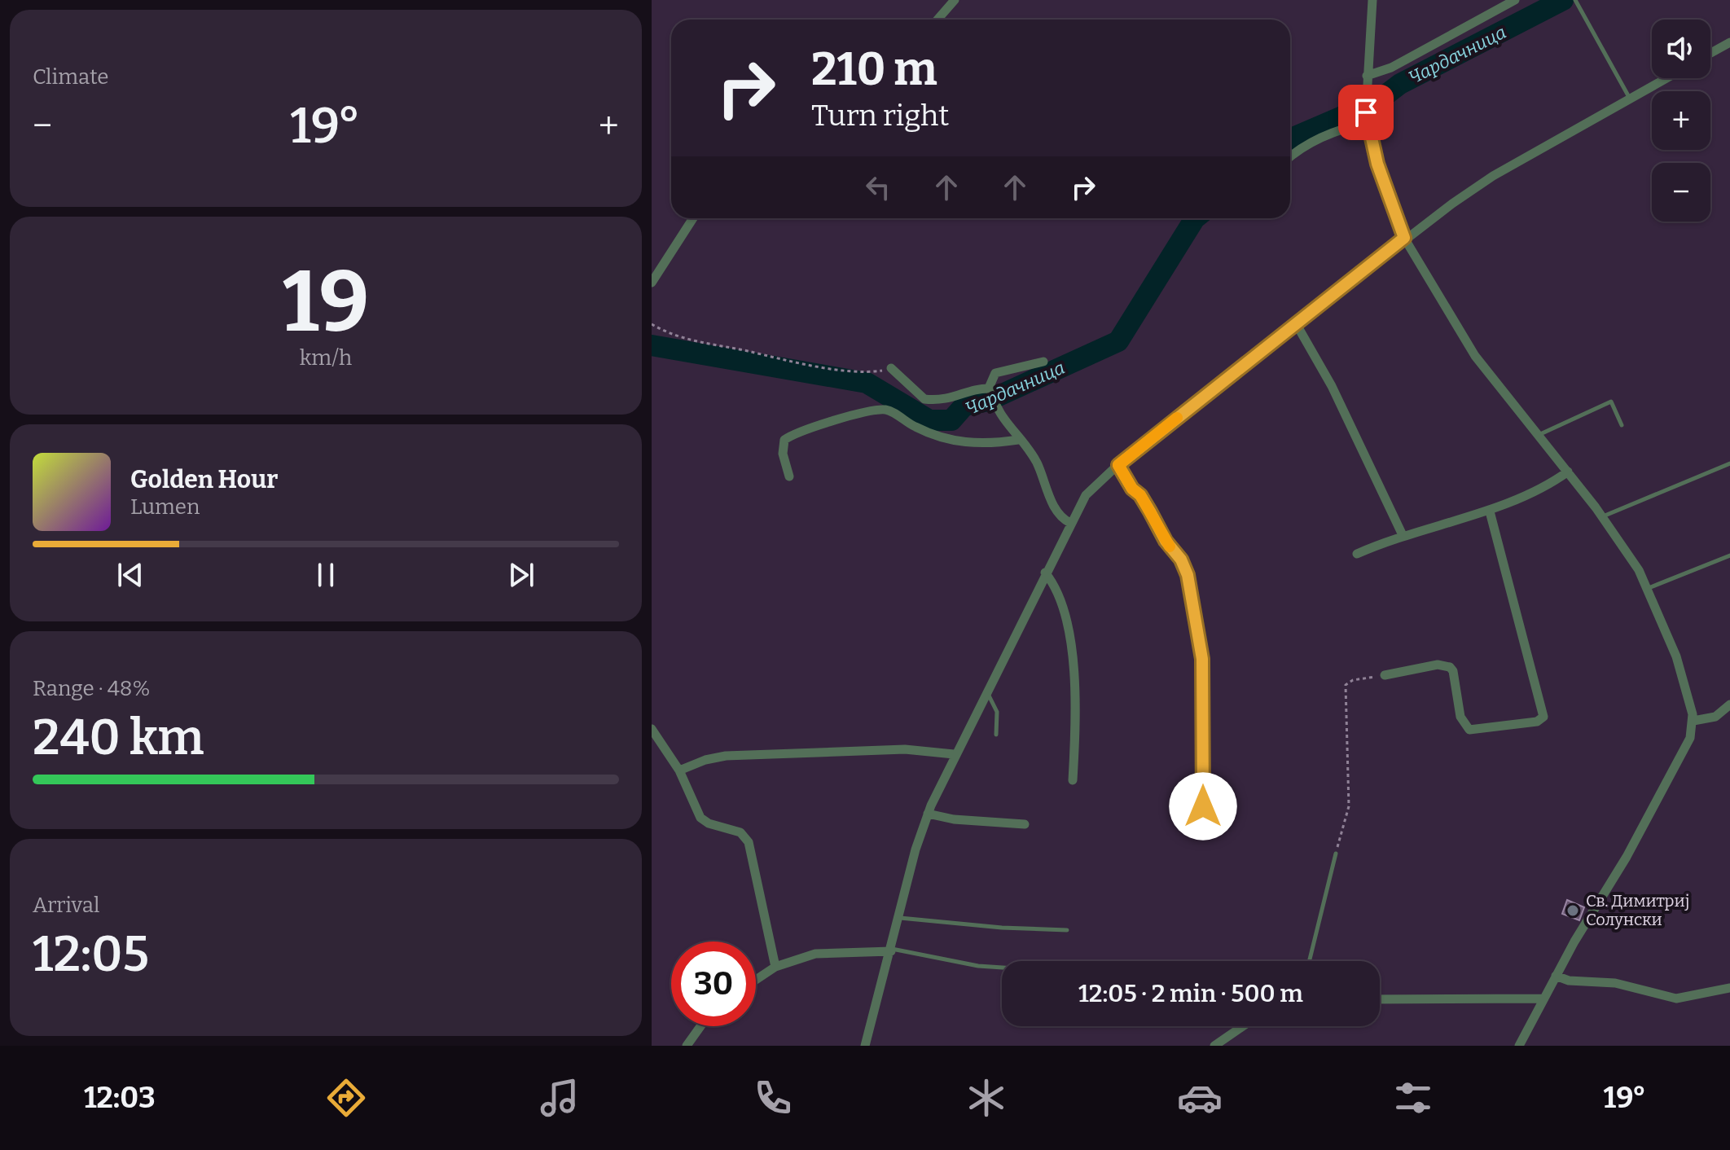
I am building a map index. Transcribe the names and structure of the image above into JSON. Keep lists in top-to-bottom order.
{
  "water": ["Чардачница"],
  "places": ["Св. Димитриј Солунски"],
  "page": {
    "tile": [
      "Climate",
      ["19", "km/h"],
      ["Range · 48%", "240 km"],
      ["Arrival", "12:05"]
    ],
    "map_buttons": ["+", "−"],
    "turn": ["210 m", "Turn right"],
    "heat": ["−", "19°", "+"],
    "song": ["Golden Hour", "Lumen"],
    "limit": "30",
    "trip": "12:05 · 2 min · 500 m",
    "tabs": ["12:03", "19°"]
  }
}
